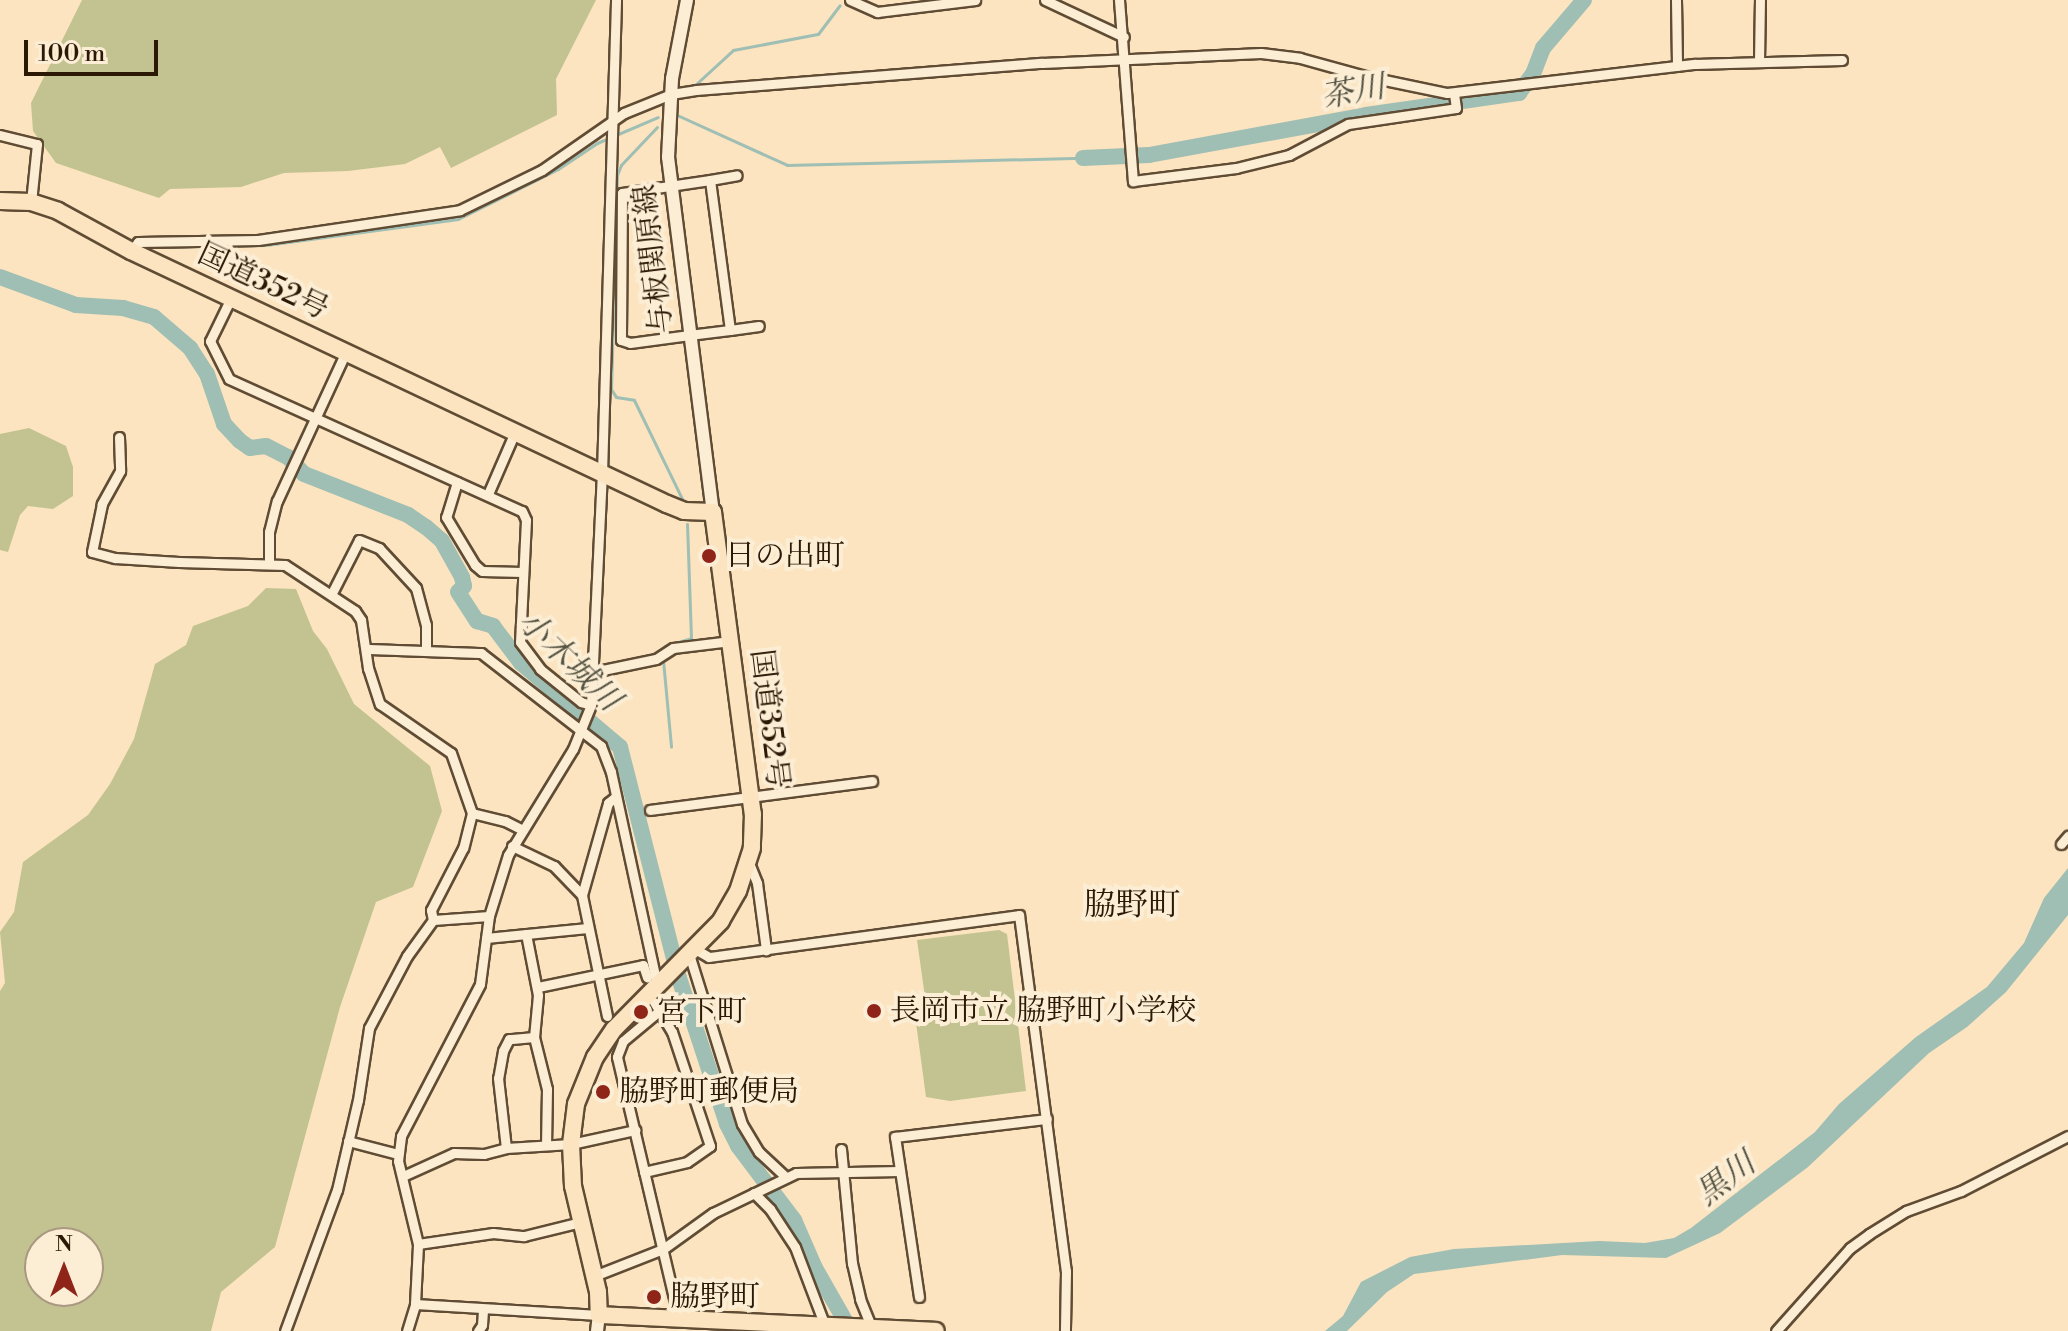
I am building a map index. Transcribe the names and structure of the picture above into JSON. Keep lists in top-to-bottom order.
{
  "streets": {
    "highway": ["国道352号"],
    "main road": ["与板関原線"]
  },
  "crossings": [
    ["与板関原線", "国道352号"]
  ],
  "districts": ["脇野町"],
  "water": ["茶川", "小木城川", "黒川"],
  "places": [
    "日の出町",
    "長岡市立 脇野町小学校",
    "宮下町",
    "脇野町郵便局",
    "脇野町"
  ],
  "scale_bar": "100 m",
  "north": "top"
}
